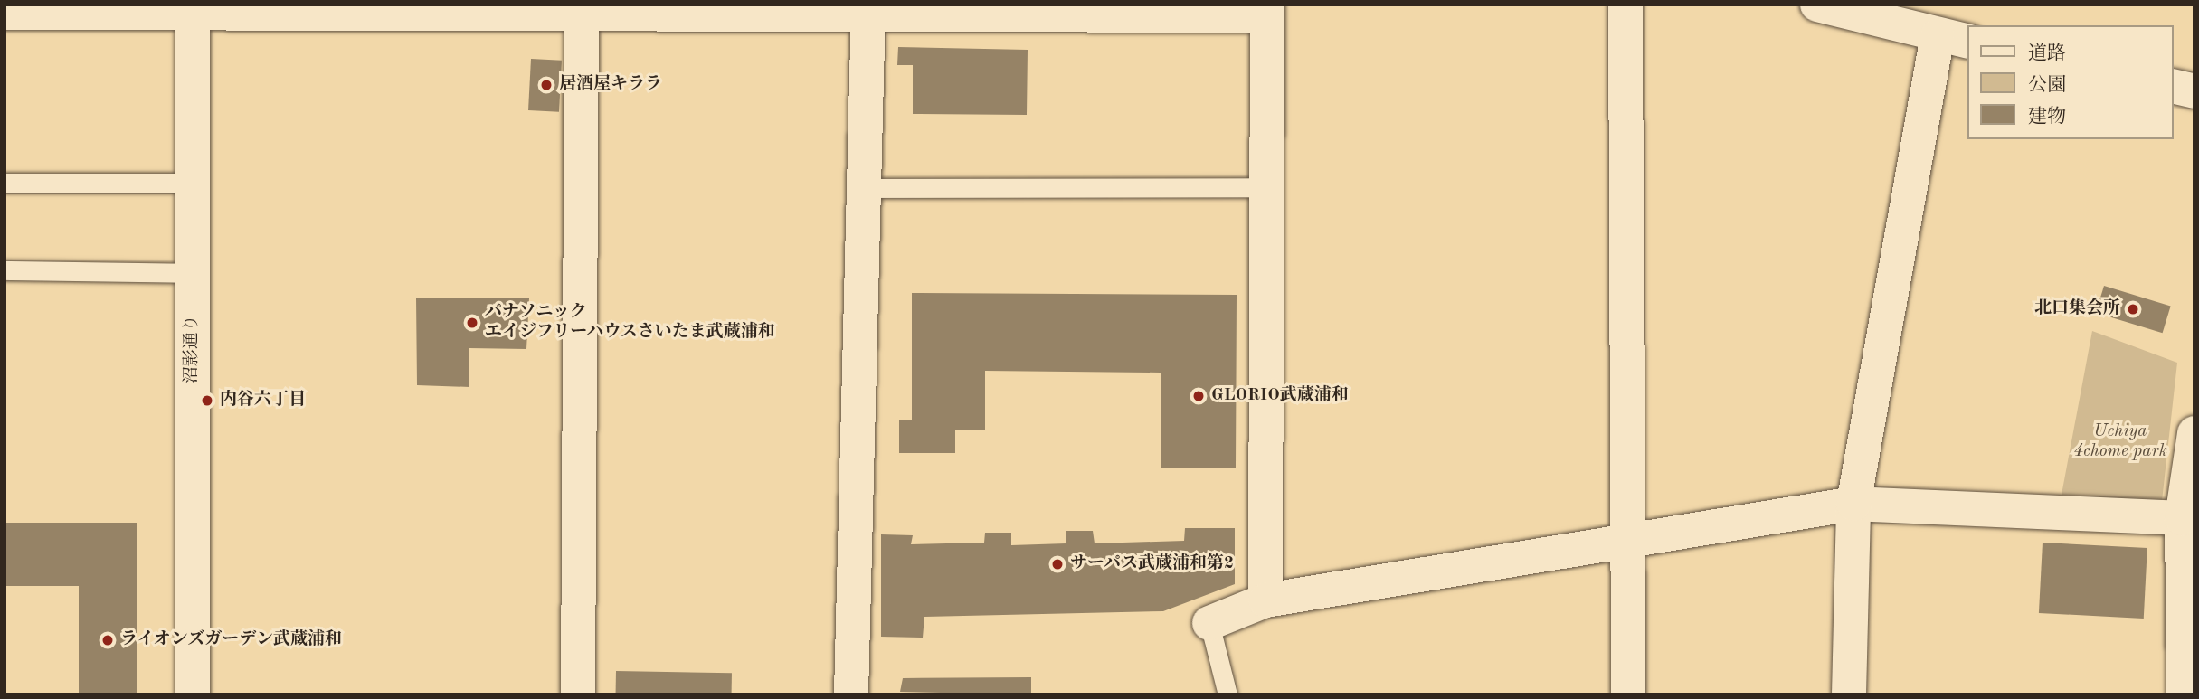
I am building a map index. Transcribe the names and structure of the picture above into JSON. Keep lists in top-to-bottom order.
{
  "streets": {
    "street": ["沼影通り"]
  },
  "parks": ["Uchiya 4chome park"],
  "places": [
    "居酒屋キララ",
    "北口集会所",
    "パナソニック エイジフリーハウスさいたま武蔵浦和",
    "GLORIO武蔵浦和",
    "内谷六丁目",
    "サーパス武蔵浦和第2",
    "ライオンズガーデン武蔵浦和"
  ],
  "legend": ["道路", "公園", "建物"]
}
